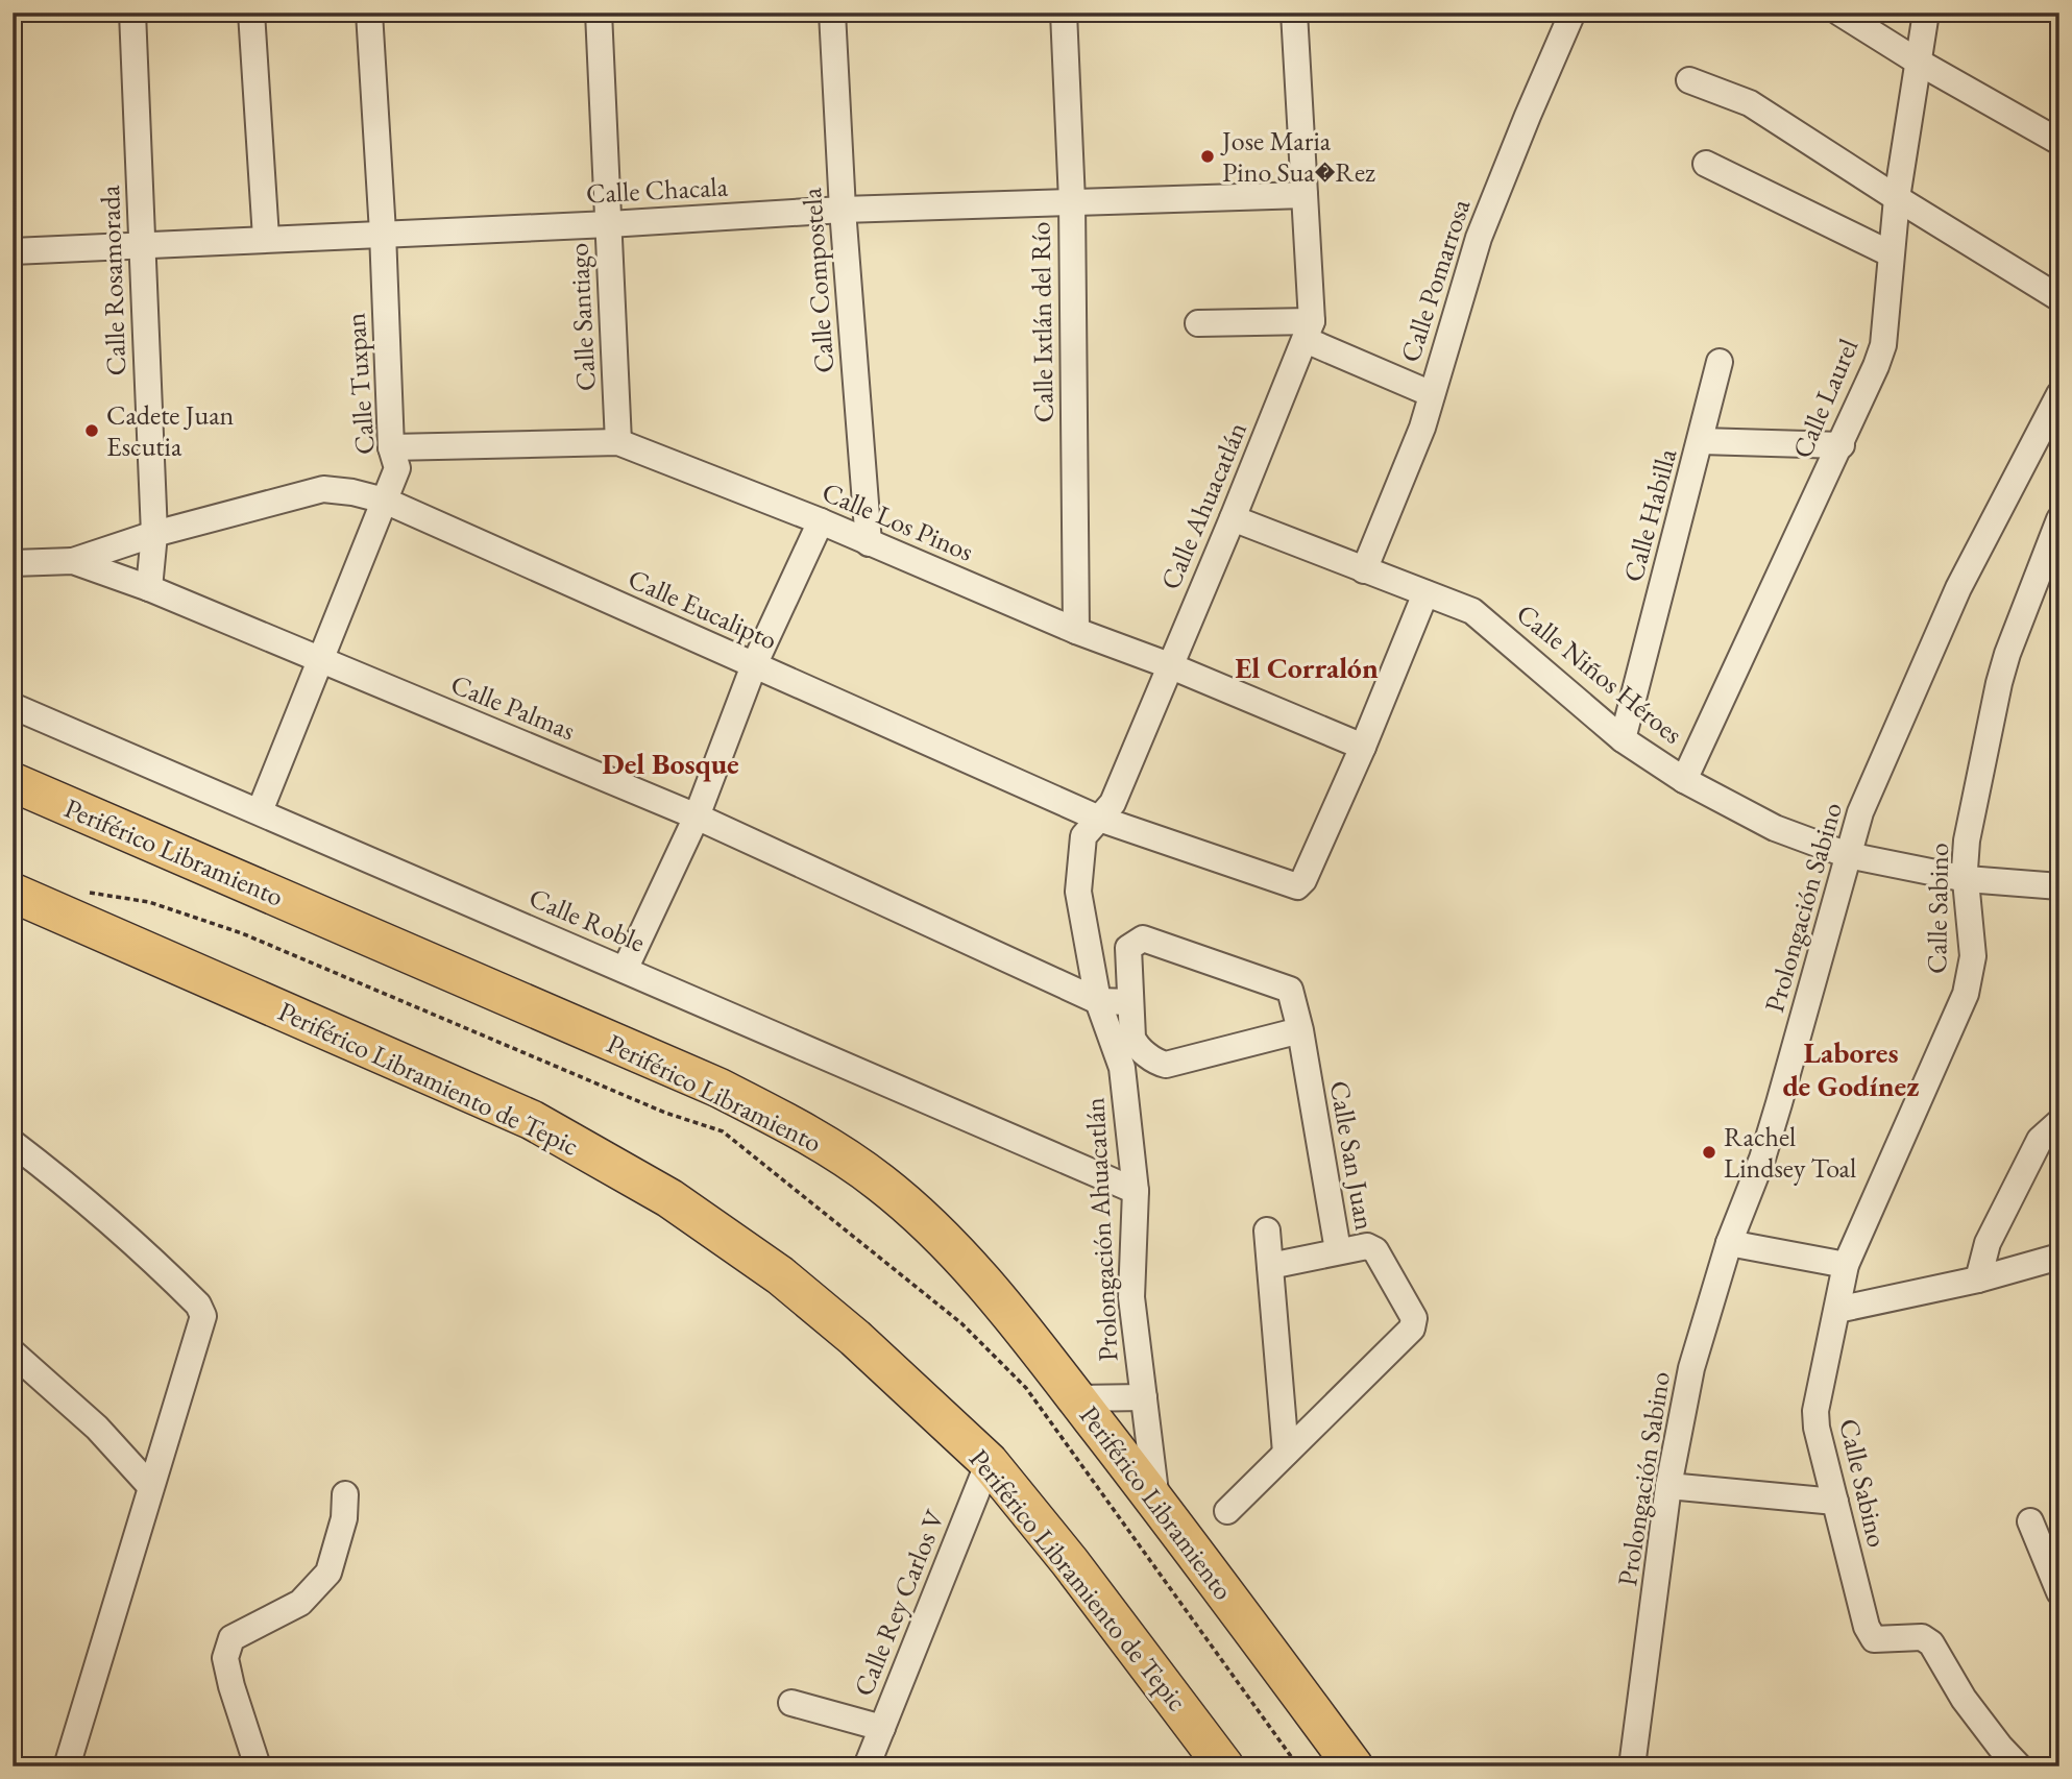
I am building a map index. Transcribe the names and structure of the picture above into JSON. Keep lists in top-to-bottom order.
{
  "streets": {
    "highway": ["Periférico Libramiento", "Periférico Libramiento de Tepic"],
    "street": [
      "Calle Chacala",
      "Calle Rosamorada",
      "Calle Compostela",
      "Calle Pomarrosa",
      "Calle Santiago",
      "Calle Ixtlán del Río",
      "Calle Tuxpan",
      "Calle Laurel",
      "Calle Ahuacatlán",
      "Calle Habilla",
      "Calle Los Pinos",
      "Calle Eucalipto",
      "Calle Niños Héroes",
      "Calle Palmas",
      "Prolongación Sabino",
      "Calle Sabino",
      "Calle Roble",
      "Calle San Juan",
      "Prolongación Ahuacatlán",
      "Calle Rey Carlos V"
    ]
  },
  "crossings": [
    ["Calle Chacala", "Calle Rosamorada"],
    ["Calle Chacala", "Calle Compostela"],
    ["Calle Chacala", "Calle Santiago"],
    ["Calle Chacala", "Calle Ixtlán del Río"],
    ["Calle Chacala", "Calle Tuxpan"],
    ["Calle Chacala", "Calle Ahuacatlán"],
    ["Calle Rosamorada", "Calle Eucalipto"],
    ["Calle Rosamorada", "Calle Palmas"],
    ["Calle Compostela", "Calle Los Pinos"],
    ["Calle Pomarrosa", "Calle Niños Héroes"],
    ["Calle Santiago", "Calle Los Pinos"],
    ["Calle Ixtlán del Río", "Calle Los Pinos"],
    ["Calle Tuxpan", "Calle Los Pinos"],
    ["Calle Tuxpan", "Calle Eucalipto"],
    ["Calle Tuxpan", "Calle Palmas"],
    ["Calle Tuxpan", "Calle Roble"],
    ["Calle Laurel", "Calle Habilla"],
    ["Calle Laurel", "Calle Niños Héroes"],
    ["Calle Ahuacatlán", "Calle Los Pinos"],
    ["Calle Ahuacatlán", "Calle Eucalipto"],
    ["Calle Ahuacatlán", "Calle Niños Héroes"],
    ["Calle Ahuacatlán", "Calle Palmas"],
    ["Calle Ahuacatlán", "Prolongación Ahuacatlán"],
    ["Calle Habilla", "Calle Niños Héroes"],
    ["Calle Los Pinos", "Calle Eucalipto"],
    ["Calle Eucalipto", "Calle Palmas"],
    ["Calle Niños Héroes", "Prolongación Sabino"],
    ["Calle Niños Héroes", "Calle Sabino"],
    ["Calle Palmas", "Prolongación Ahuacatlán"],
    ["Periférico Libramiento", "Prolongación Ahuacatlán"],
    ["Calle Roble", "Prolongación Ahuacatlán"],
    ["Periférico Libramiento de Tepic", "Calle Rey Carlos V"]
  ],
  "districts": ["El Corralón", "Del Bosque", "Labores de Godínez"],
  "places": ["Jose Maria Pino Sua�Rez", "Cadete Juan Escutia", "Rachel Lindsey Toal"]
}
